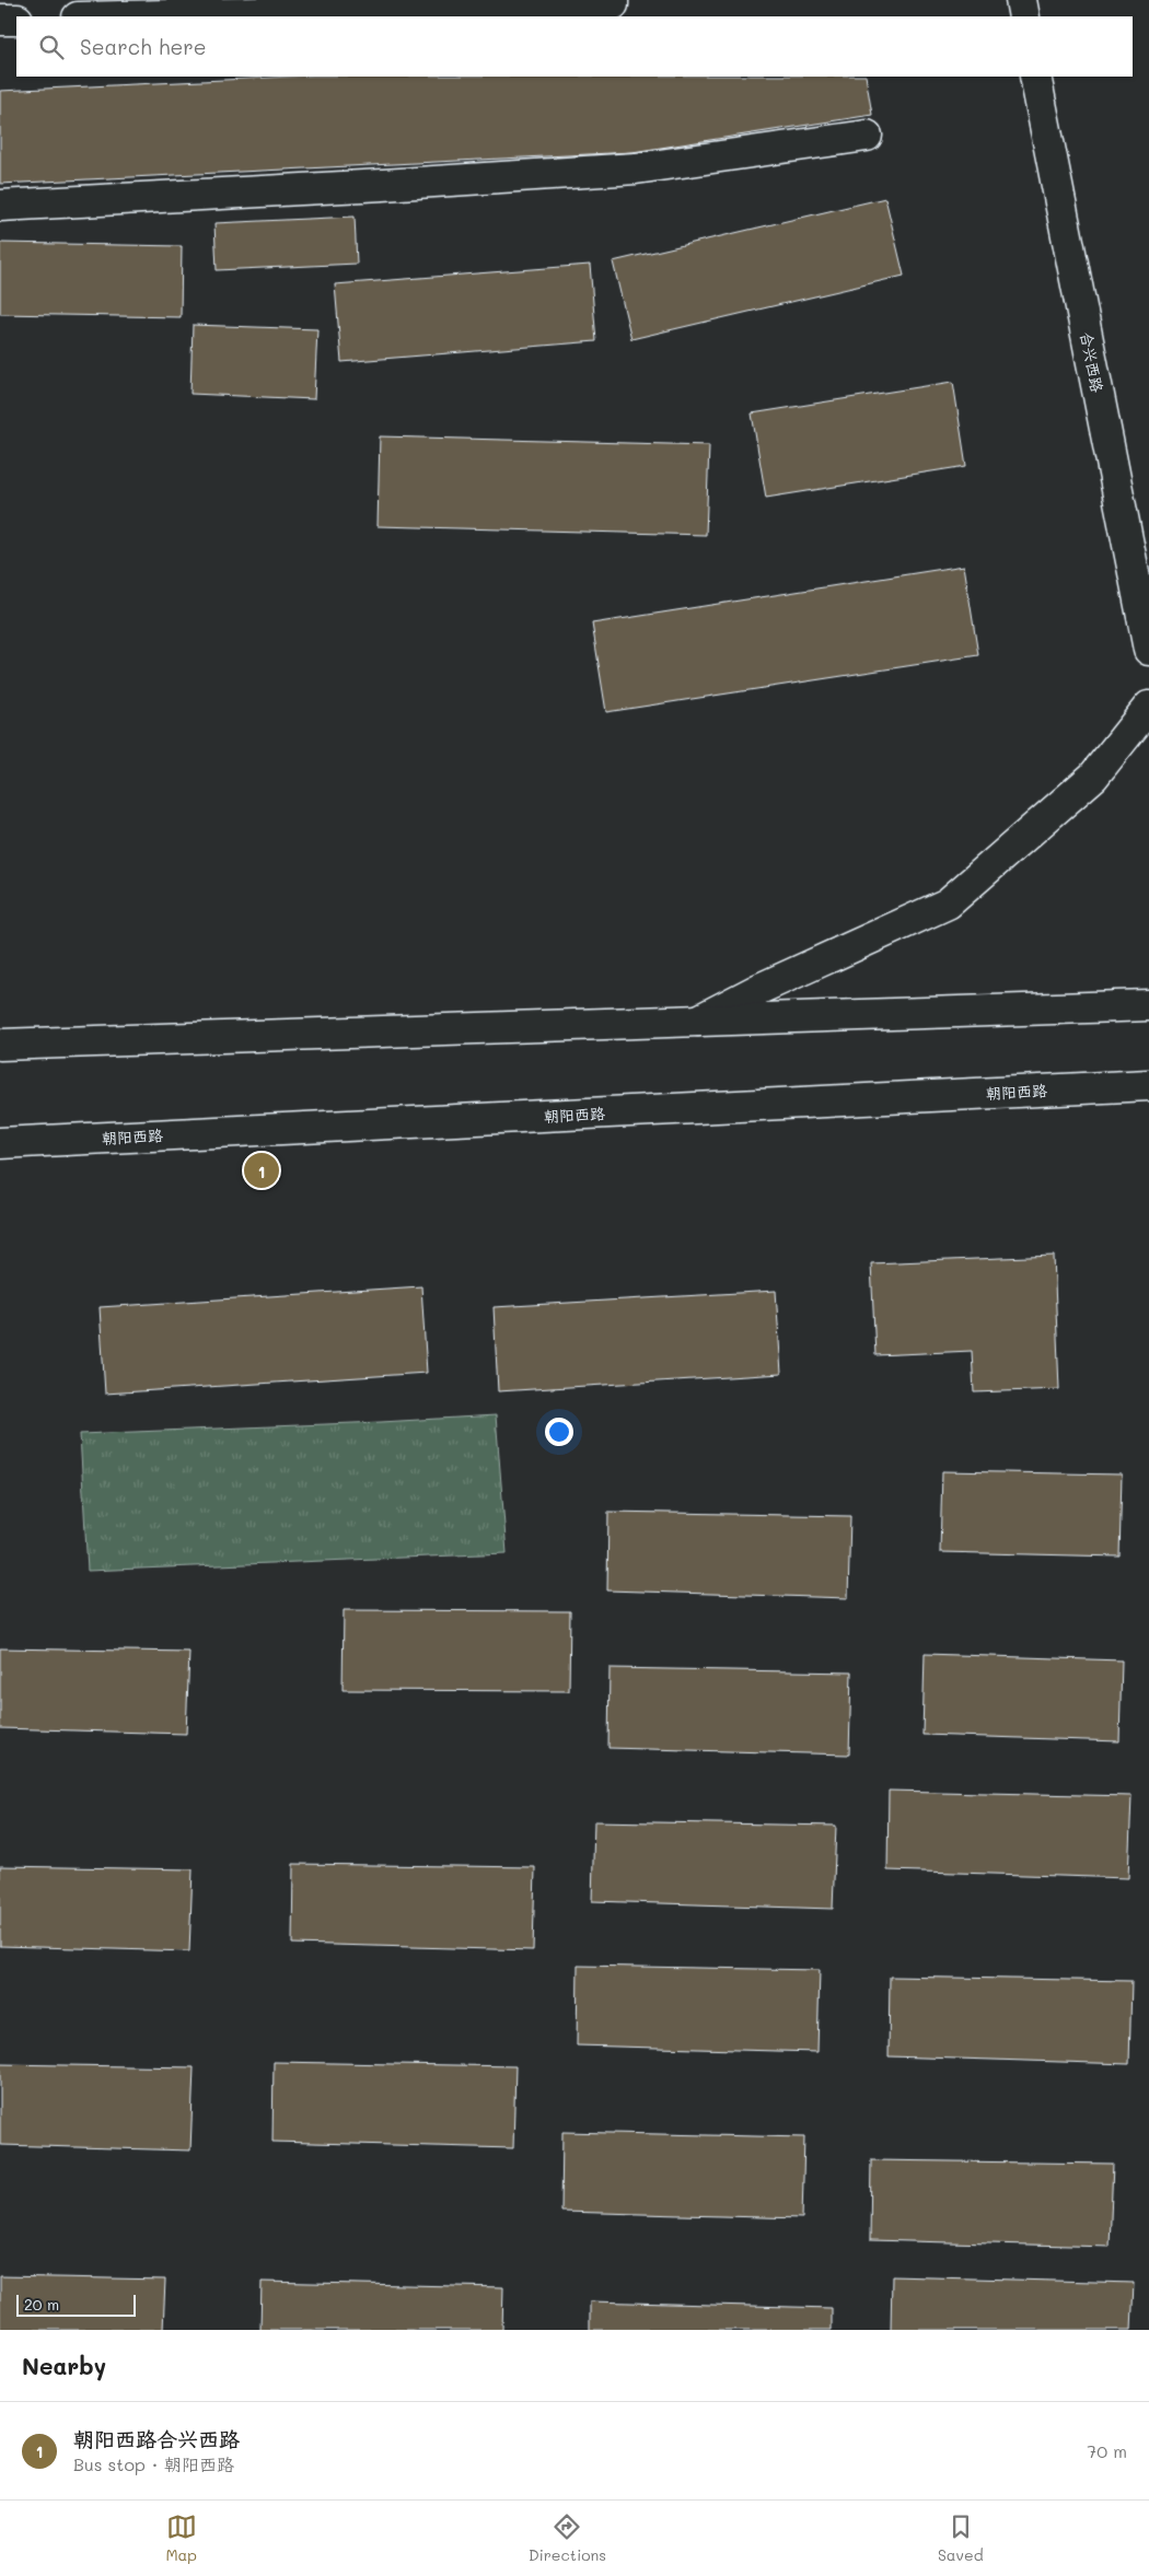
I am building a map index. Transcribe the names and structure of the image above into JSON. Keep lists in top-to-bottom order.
{
  "streets": {
    "street": ["合兴西路", "朝阳西路"]
  },
  "scale_bar": "20 m",
  "page": {
    "search": "Search here",
    "pins": "1",
    "scale": "20 m",
    "heading": "Nearby",
    "list": [
      {
        "mark": "1",
        "name": "朝阳西路合兴西路",
        "note": "Bus stop · 朝阳西路",
        "value": "70 m"
      }
    ],
    "nav": ["Map", "Directions", "Saved"]
  }
}
